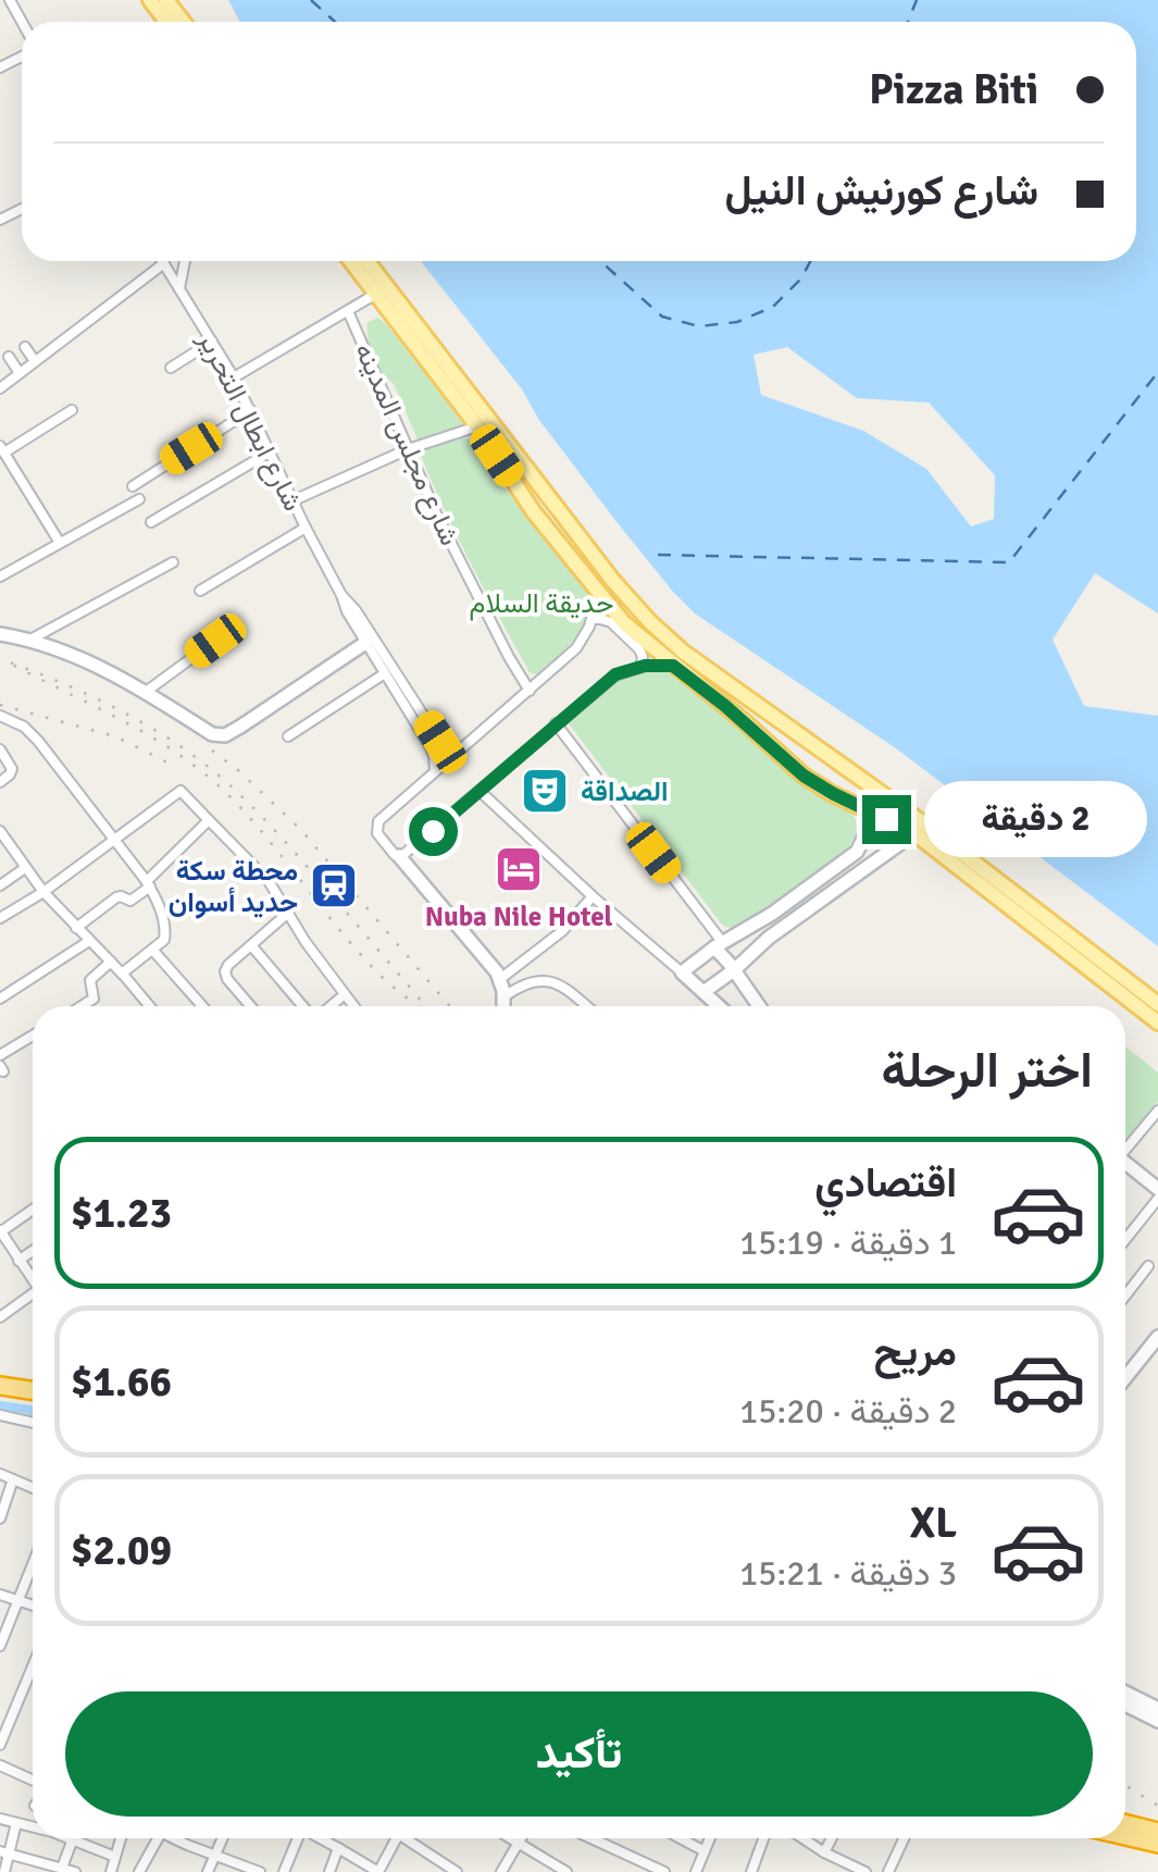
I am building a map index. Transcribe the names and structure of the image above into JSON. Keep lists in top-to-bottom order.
{
  "streets": {
    "street": ["شارع ابطال التحرير", "شارع مجلس المدينه"]
  },
  "parks": ["حديقة السلام"],
  "places": {
    "theatre": ["الصداقة"],
    "hotel": ["Nuba Nile Hotel"],
    "station": ["محطة سكة حديد أسوان"]
  },
  "page": {
    "banner": ["Pizza Biti", "شارع كورنيش النيل"],
    "bubble": "2 دقيقة",
    "heading": "اختر الرحلة",
    "list": [
      {
        "name": "اقتصادي",
        "note": "1 دقيقة · 15:19",
        "value": "$1.23"
      },
      {
        "name": "مريح",
        "note": "2 دقيقة · 15:20",
        "value": "$1.66"
      },
      {
        "name": "XL",
        "note": "3 دقيقة · 15:21",
        "value": "$2.09"
      }
    ],
    "buttons": "تأكيد"
  }
}
